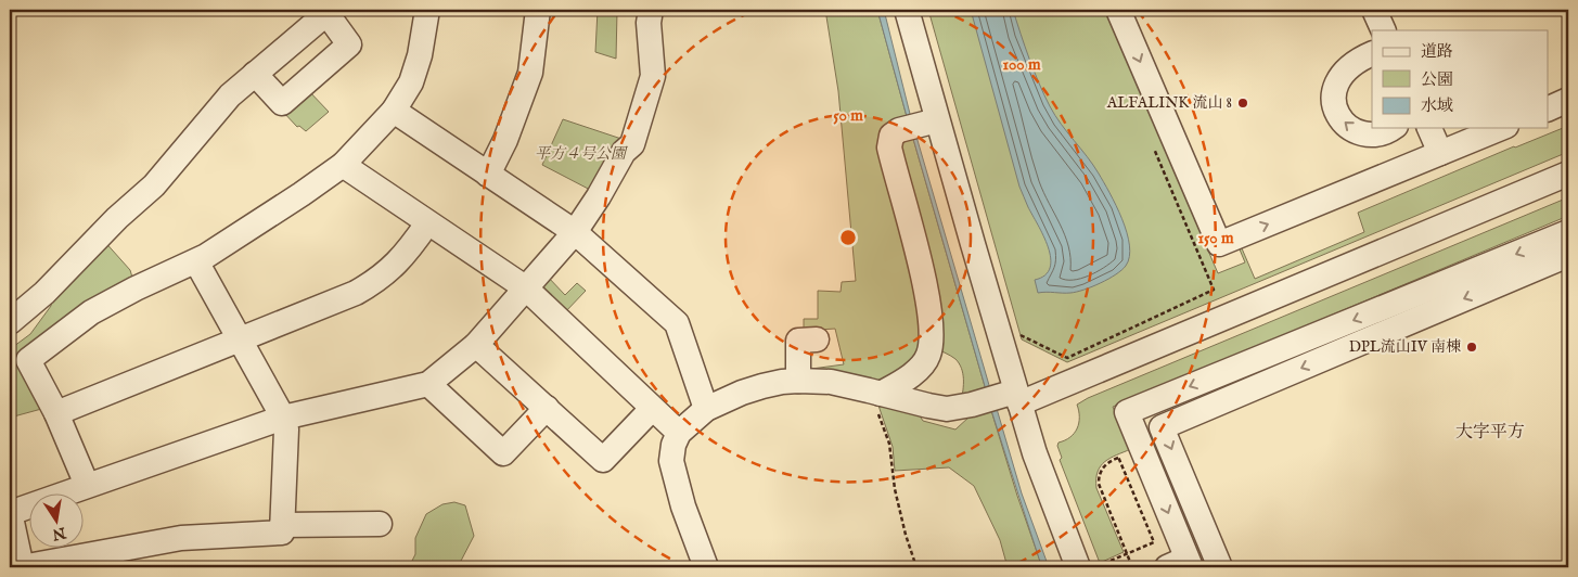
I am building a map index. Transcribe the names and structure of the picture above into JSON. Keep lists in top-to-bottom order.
{
  "districts": ["大字平方"],
  "parks": ["平方４号公園"],
  "places": ["ALFALINK 流山 8", "DPL流山IV 南棟"],
  "legend": ["道路", "公園", "水域"],
  "north": "bottom",
  "rings": ["100 m", "50 m", "150 m"]
}
